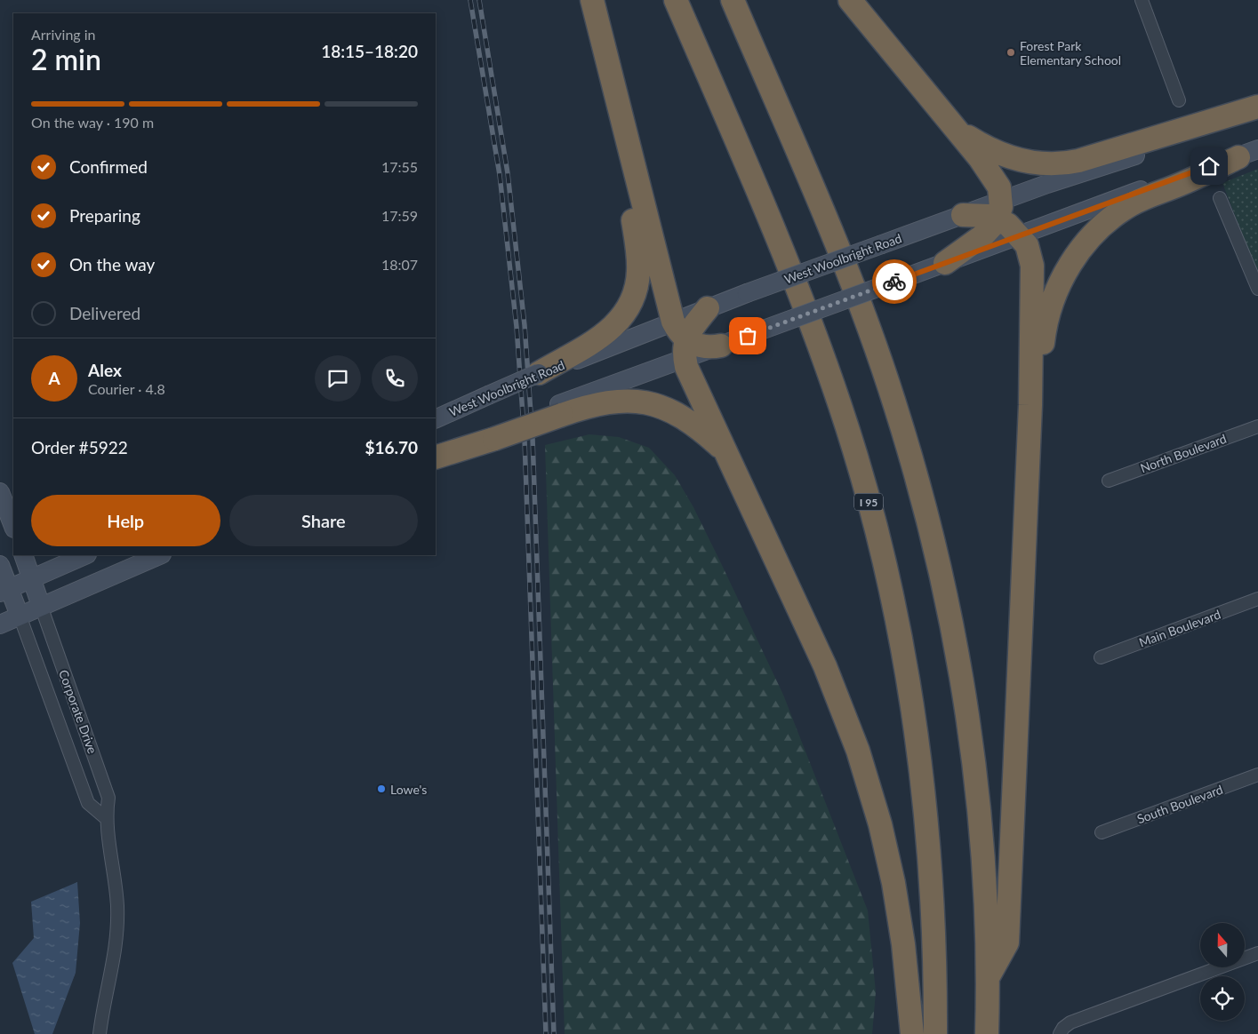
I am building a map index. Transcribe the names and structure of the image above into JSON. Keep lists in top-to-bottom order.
{
  "streets": {
    "highway": ["I 95"],
    "main road": ["West Woolbright Road"],
    "street": [
      "North Boulevard",
      "Main Boulevard",
      "Corporate Drive",
      "South Boulevard"
    ]
  },
  "places": ["Forest Park Elementary School", "Lowe's"],
  "north": "top",
  "page": {
    "heading": ["2 min", "Arriving in", "18:15–18:20"],
    "panel": [
      "Alex",
      "Courier · 4.8",
      "Order #5922",
      "$16.70"
    ],
    "bar": "On the way · 190 m",
    "list": [
      ["Confirmed", "17:55"],
      ["Preparing", "17:59"],
      ["On the way", "18:07"],
      "Delivered"
    ],
    "round": "A",
    "buttons": ["Help", "Share"]
  }
}
